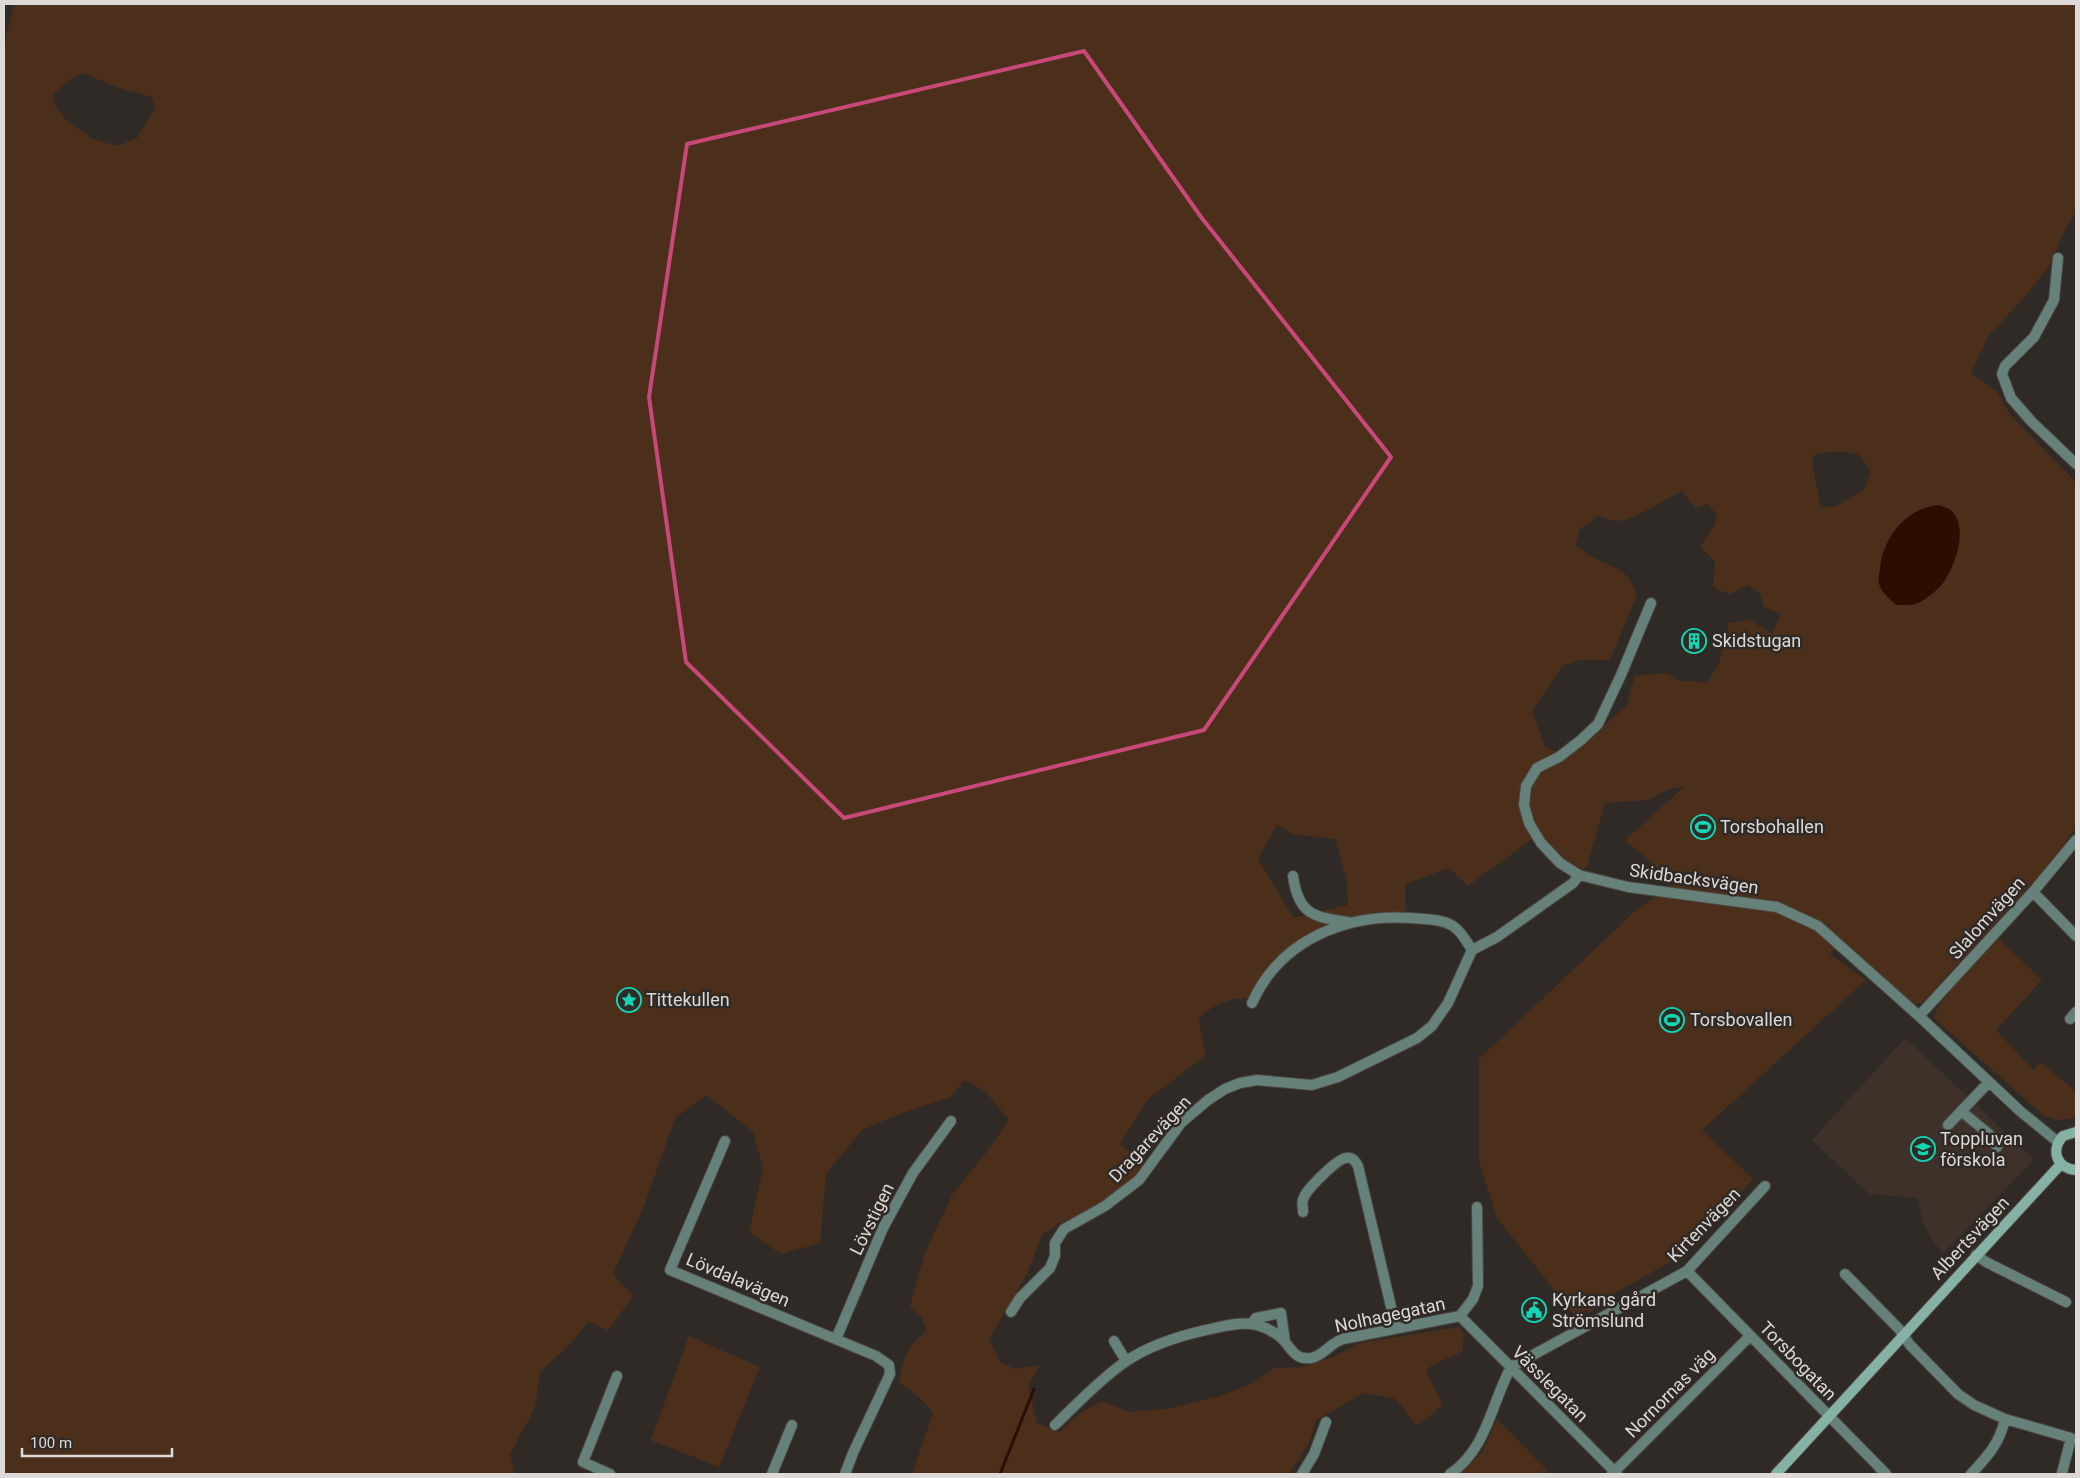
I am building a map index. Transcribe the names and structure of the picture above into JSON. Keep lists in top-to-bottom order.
{
  "streets": {
    "street": [
      "Skidbacksvägen",
      "Slalomvägen",
      "Dragarevägen",
      "Lövstigen",
      "Kirtenvägen",
      "Albertsvägen",
      "Lövdalavägen",
      "Nolhagegatan",
      "Torsbogatan",
      "Vässlegatan",
      "Nornornas väg"
    ]
  },
  "crossings": [
    ["Skidbacksvägen", "Slalomvägen"],
    ["Lövstigen", "Lövdalavägen"],
    ["Kirtenvägen", "Torsbogatan"],
    ["Kirtenvägen", "Vässlegatan"],
    ["Albertsvägen", "Torsbogatan"],
    ["Nolhagegatan", "Vässlegatan"],
    ["Torsbogatan", "Nornornas väg"],
    ["Vässlegatan", "Nornornas väg"]
  ],
  "places": {
    "building": ["Skidstugan"],
    "sports": ["Torsbohallen", "Torsbovallen"],
    "place": ["Tittekullen"],
    "school or university": ["Toppluvan förskola"],
    "public building": ["Kyrkans gård Strömslund"]
  },
  "scale_bar": "100 m"
}
